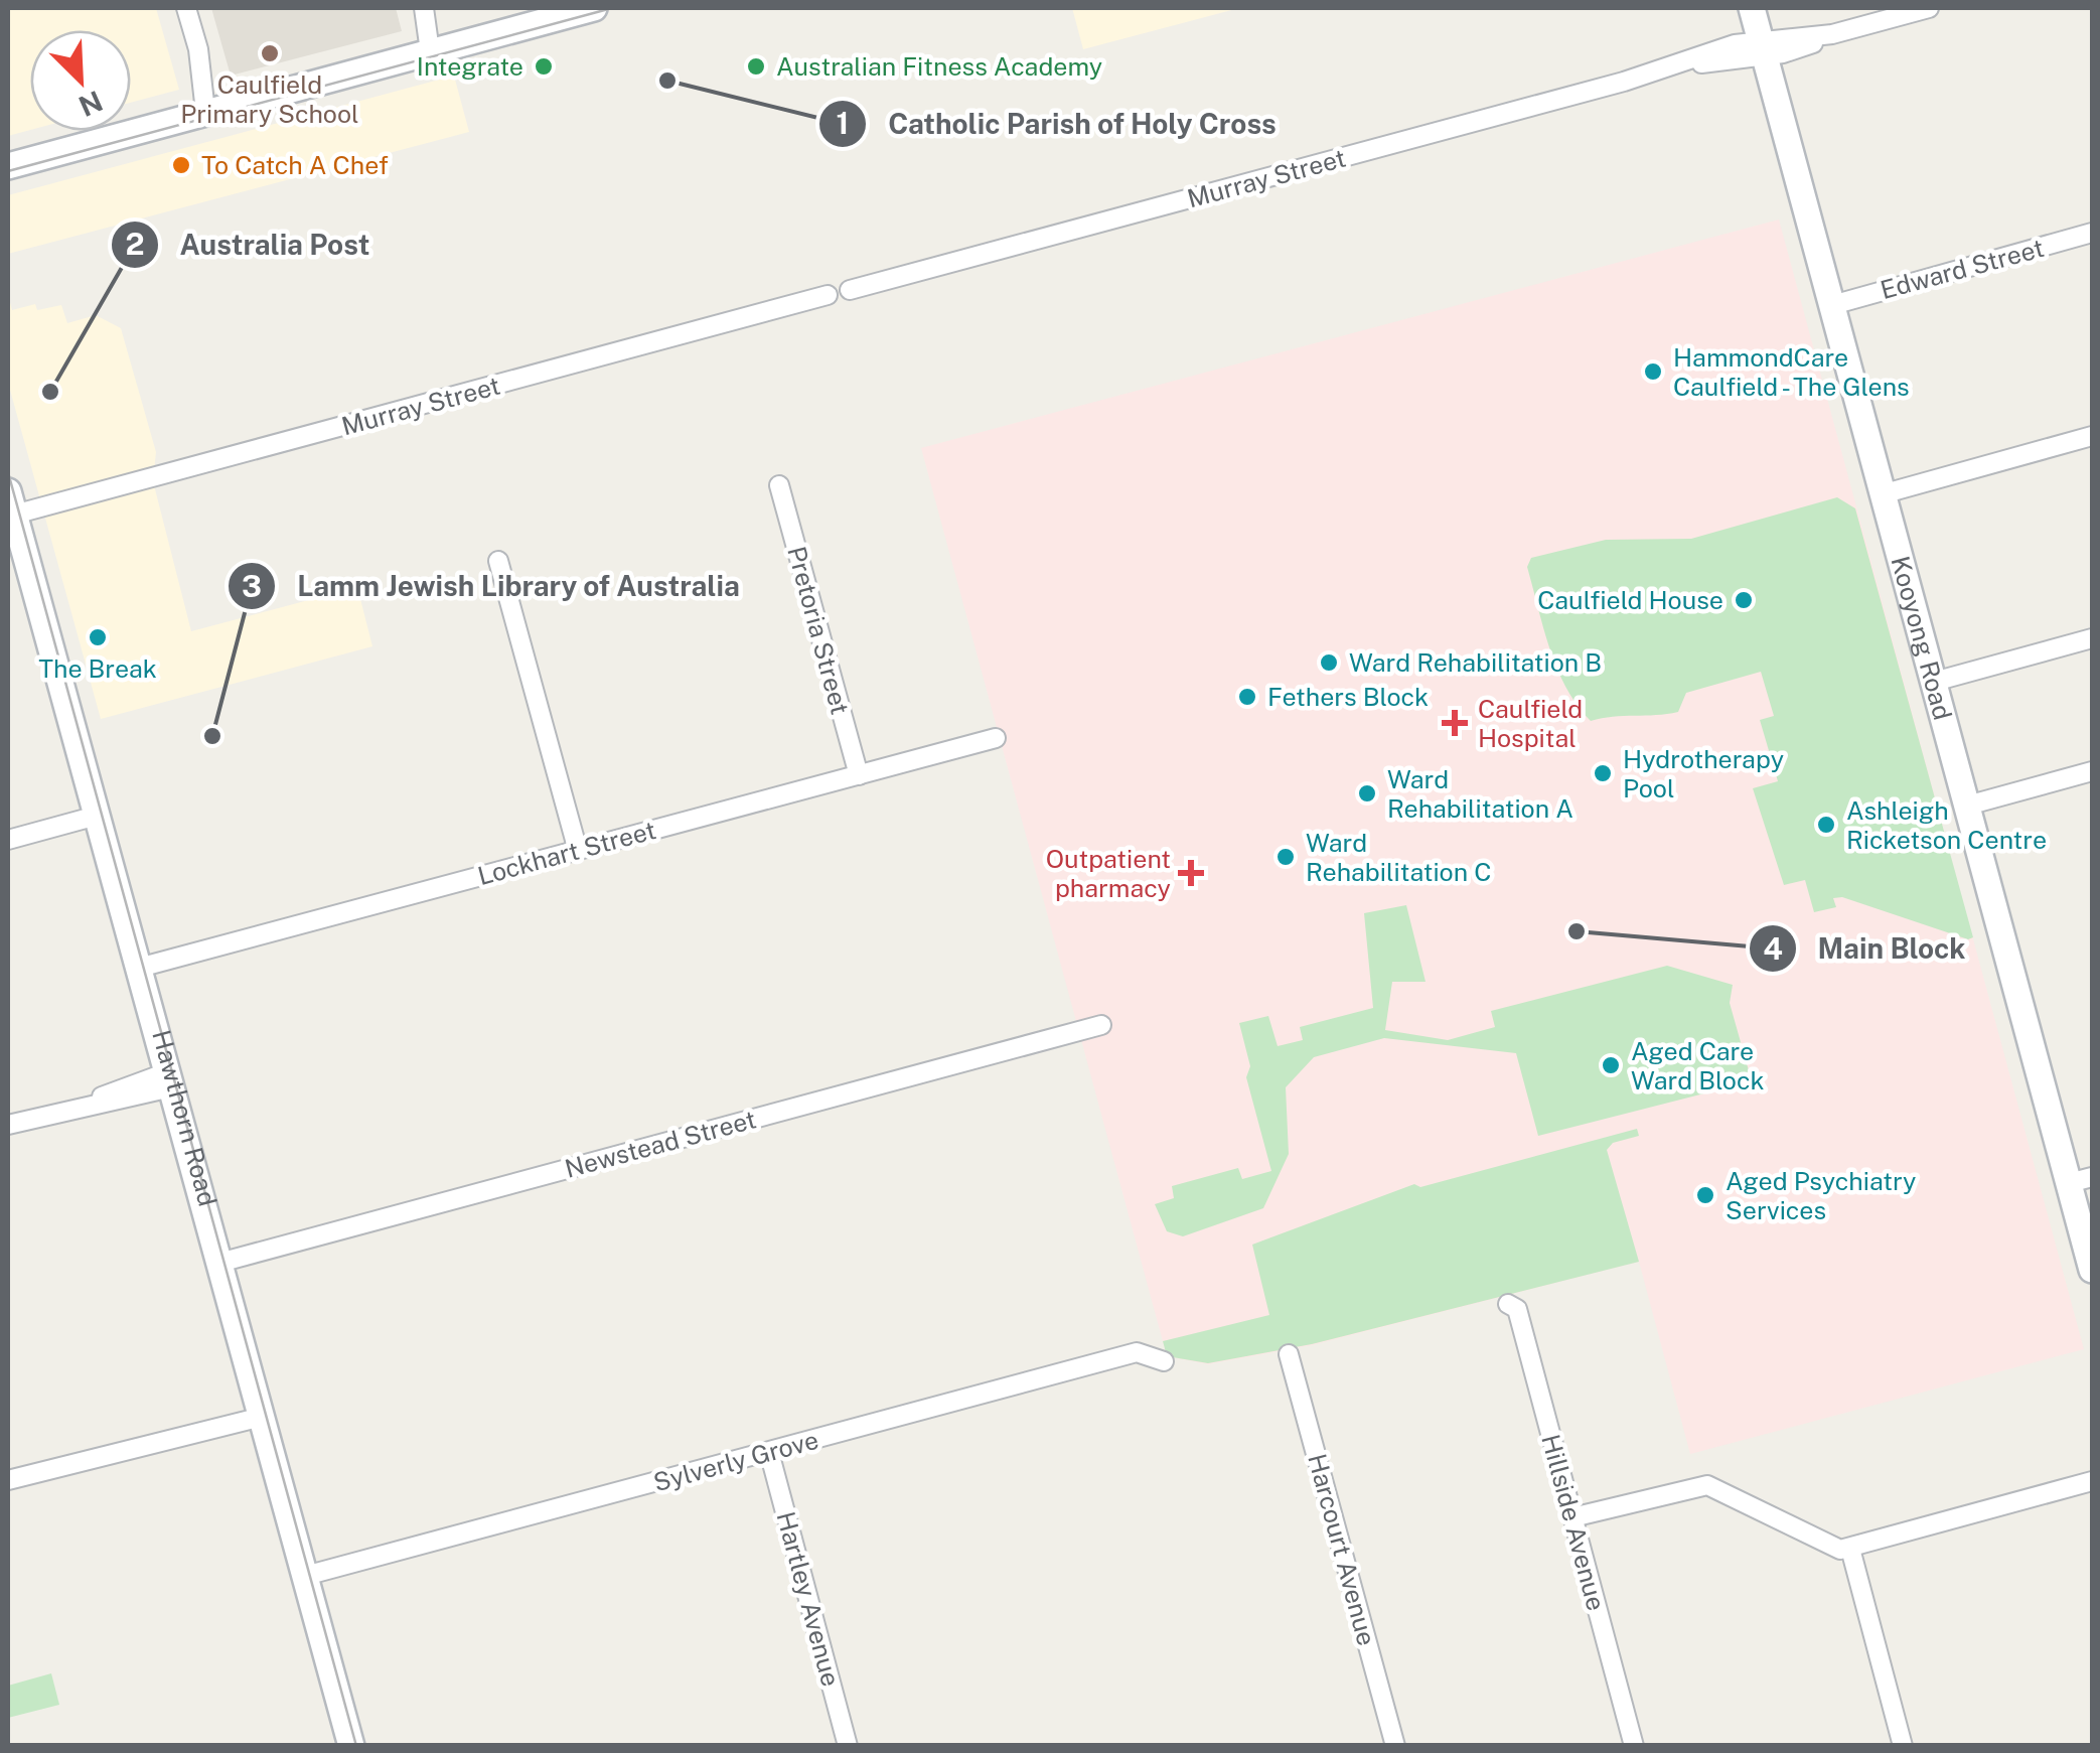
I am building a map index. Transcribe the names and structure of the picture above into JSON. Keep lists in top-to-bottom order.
{
  "streets": {
    "street": [
      "Murray Street",
      "Edward Street",
      "Pretoria Street",
      "Kooyong Road",
      "Lockhart Street",
      "Hawthorn Road",
      "Newstead Street",
      "Sylverly Grove",
      "Hillside Avenue",
      "Harcourt Avenue",
      "Hartley Avenue"
    ]
  },
  "crossings": [
    ["Murray Street", "Kooyong Road"],
    ["Murray Street", "Hawthorn Road"],
    ["Edward Street", "Kooyong Road"],
    ["Pretoria Street", "Lockhart Street"],
    ["Lockhart Street", "Hawthorn Road"],
    ["Hawthorn Road", "Newstead Street"],
    ["Hawthorn Road", "Sylverly Grove"],
    ["Sylverly Grove", "Hartley Avenue"]
  ],
  "places": {
    "other": [
      "Caulfield Primary School",
      "Integrate",
      "Australian Fitness Academy",
      "Catholic Parish of Holy Cross",
      "To Catch A Chef",
      "HammondCare Caulfield - The Glens",
      "Australia Post",
      "Caulfield House",
      "The Break",
      "Ward Rehabilitation B",
      "Fethers Block",
      "Lamm Jewish Library of Australia",
      "Hydrotherapy Pool",
      "Ward Rehabilitation A",
      "Ashleigh Ricketson Centre",
      "Ward Rehabilitation C",
      "Main Block",
      "Aged Care Ward Block",
      "Aged Psychiatry Services"
    ],
    "health": ["Caulfield Hospital", "Outpatient pharmacy"]
  },
  "north": "bottom right"
}
